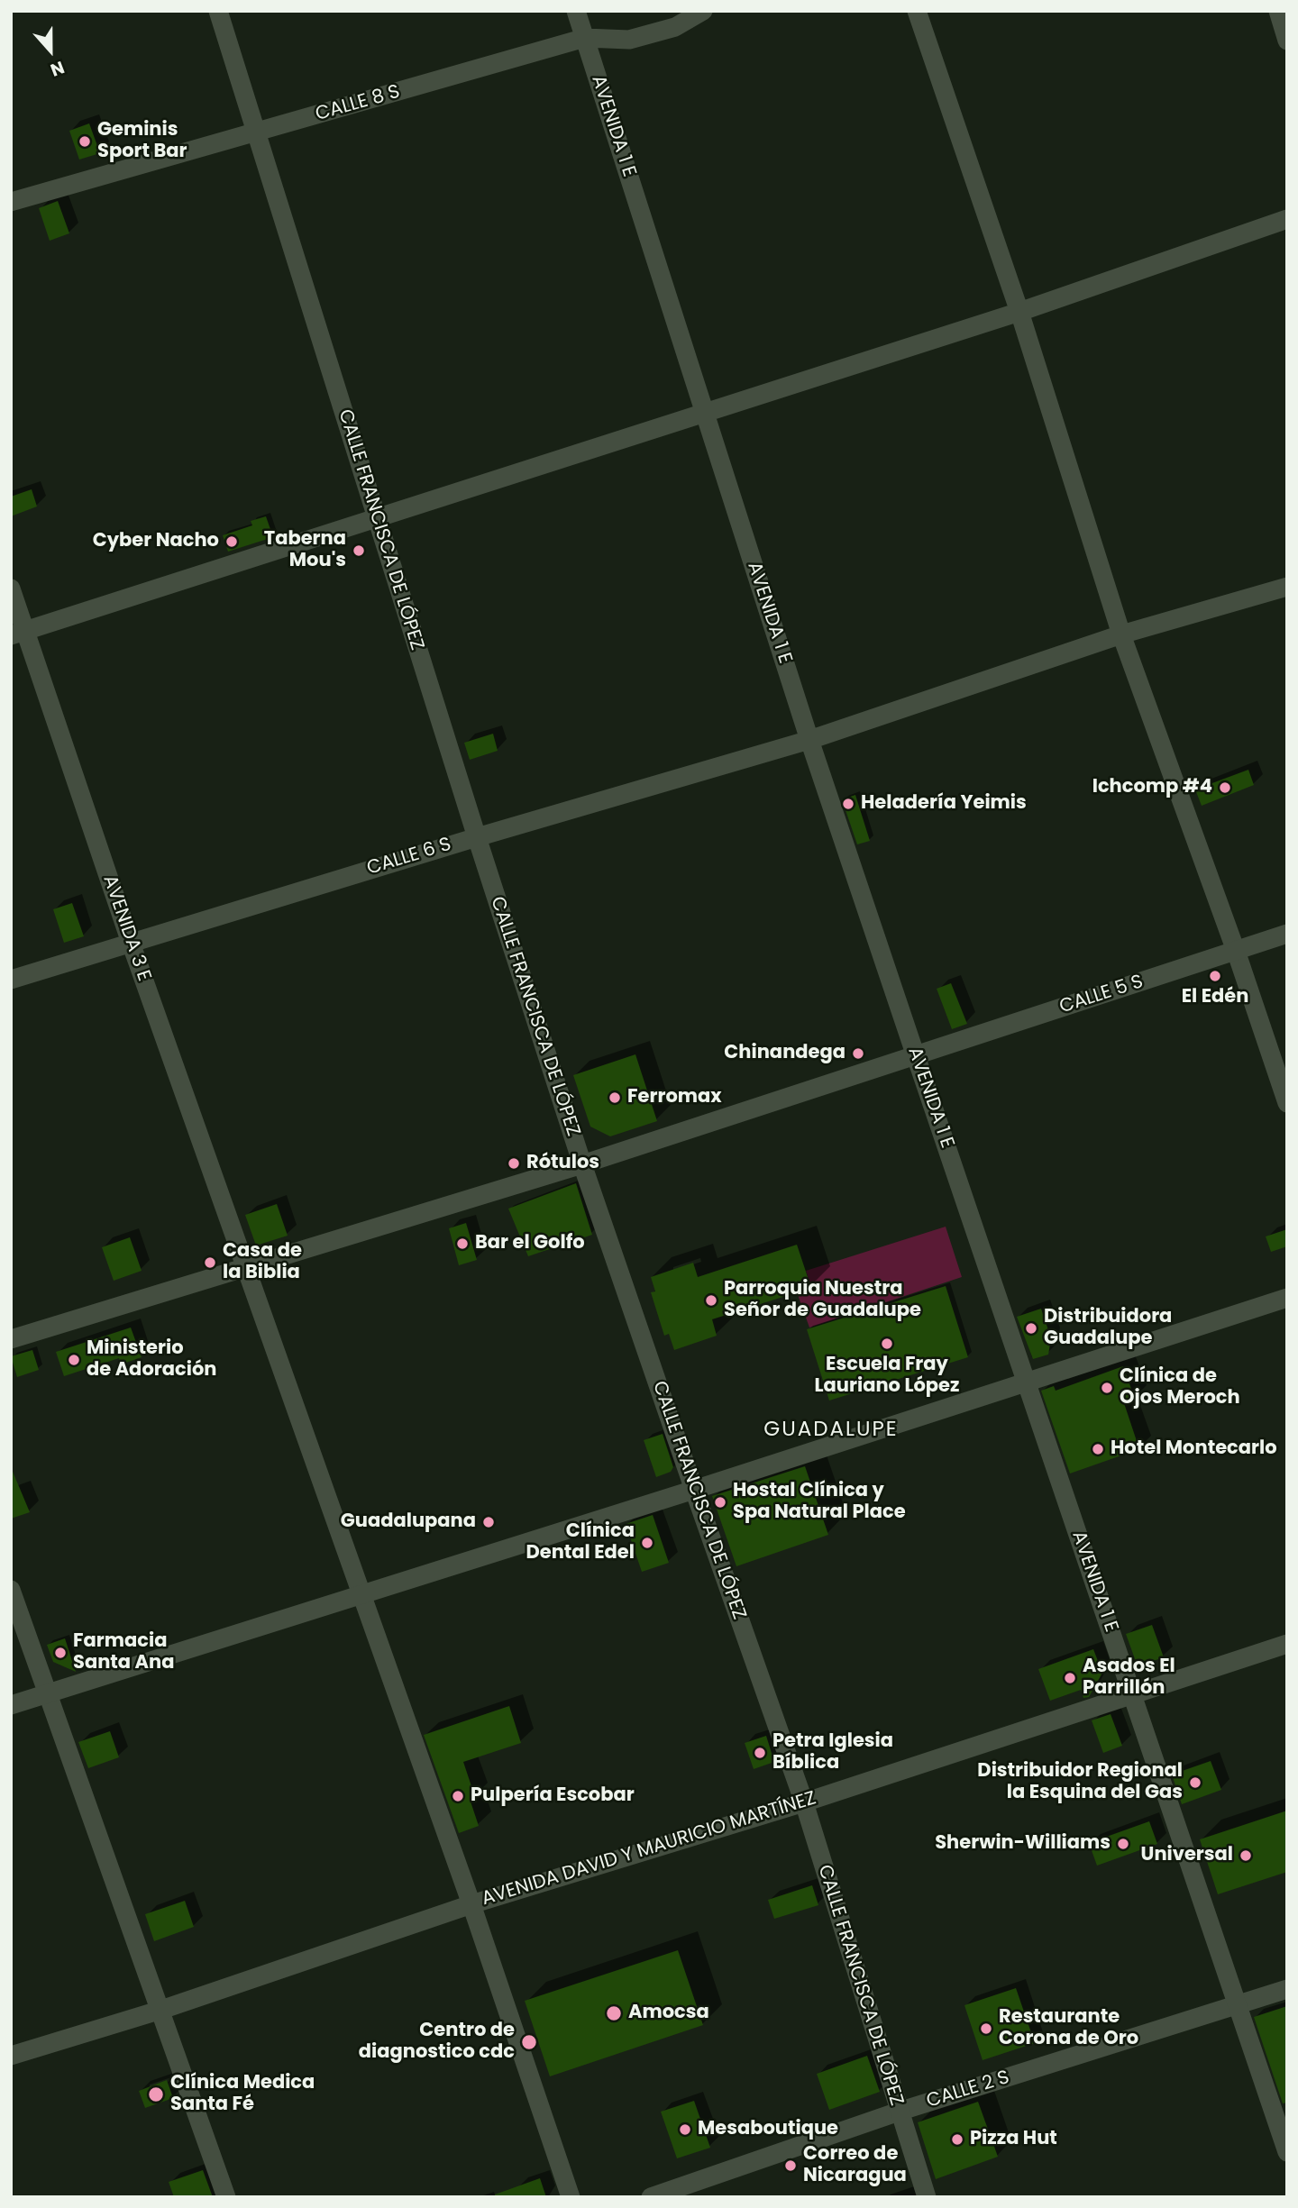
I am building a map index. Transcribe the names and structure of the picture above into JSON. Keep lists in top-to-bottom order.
{
  "streets": {
    "street": [
      "CALLE 8 S",
      "AVENIDA 1 E",
      "CALLE FRANCISCA DE LÓPEZ",
      "CALLE 6 S",
      "AVENIDA 3 E",
      "CALLE 5 S",
      "AVENIDA DAVID Y MAURICIO MARTÍNEZ",
      "CALLE 2 S"
    ]
  },
  "crossings": [
    ["CALLE 8 S", "AVENIDA 1 E"],
    ["CALLE 8 S", "CALLE FRANCISCA DE LÓPEZ"],
    ["AVENIDA 1 E", "CALLE 6 S"],
    ["AVENIDA 1 E", "CALLE 5 S"],
    ["AVENIDA 1 E", "AVENIDA DAVID Y MAURICIO MARTÍNEZ"],
    ["AVENIDA 1 E", "CALLE 2 S"],
    ["CALLE FRANCISCA DE LÓPEZ", "CALLE 6 S"],
    ["CALLE FRANCISCA DE LÓPEZ", "CALLE 5 S"],
    ["CALLE FRANCISCA DE LÓPEZ", "AVENIDA DAVID Y MAURICIO MARTÍNEZ"],
    ["CALLE FRANCISCA DE LÓPEZ", "CALLE 2 S"],
    ["CALLE 6 S", "AVENIDA 3 E"],
    ["AVENIDA 3 E", "CALLE 5 S"],
    ["AVENIDA 3 E", "AVENIDA DAVID Y MAURICIO MARTÍNEZ"]
  ],
  "districts": ["GUADALUPE"],
  "places": [
    "Geminis Sport Bar",
    "Cyber Nacho",
    "Taberna Mou's",
    "Ichcomp #4",
    "Heladería Yeimis",
    "El Edén",
    "Chinandega",
    "Ferromax",
    "Rótulos",
    "Bar el Golfo",
    "Casa de la Biblia",
    "Parroquia Nuestra Señor de Guadalupe",
    "Distribuidora Guadalupe",
    "Escuela Fray Lauriano López",
    "Ministerio de Adoración",
    "Clínica de Ojos Meroch",
    "Hotel Montecarlo",
    "Hostal Clínica y Spa Natural Place",
    "Guadalupana",
    "Clínica Dental Edel",
    "Farmacia Santa Ana",
    "Asados El Parrillón",
    "Petra Iglesia Bíblica",
    "Distribuidor Regional la Esquina del Gas",
    "Pulpería Escobar",
    "Sherwin-Williams",
    "Universal",
    "Amocsa",
    "Restaurante Corona de Oro",
    "Centro de diagnostico cdc",
    "Clínica Medica Santa Fé",
    "Mesaboutique",
    "Pizza Hut",
    "Correo de Nicaragua"
  ],
  "north": "bottom"
}
